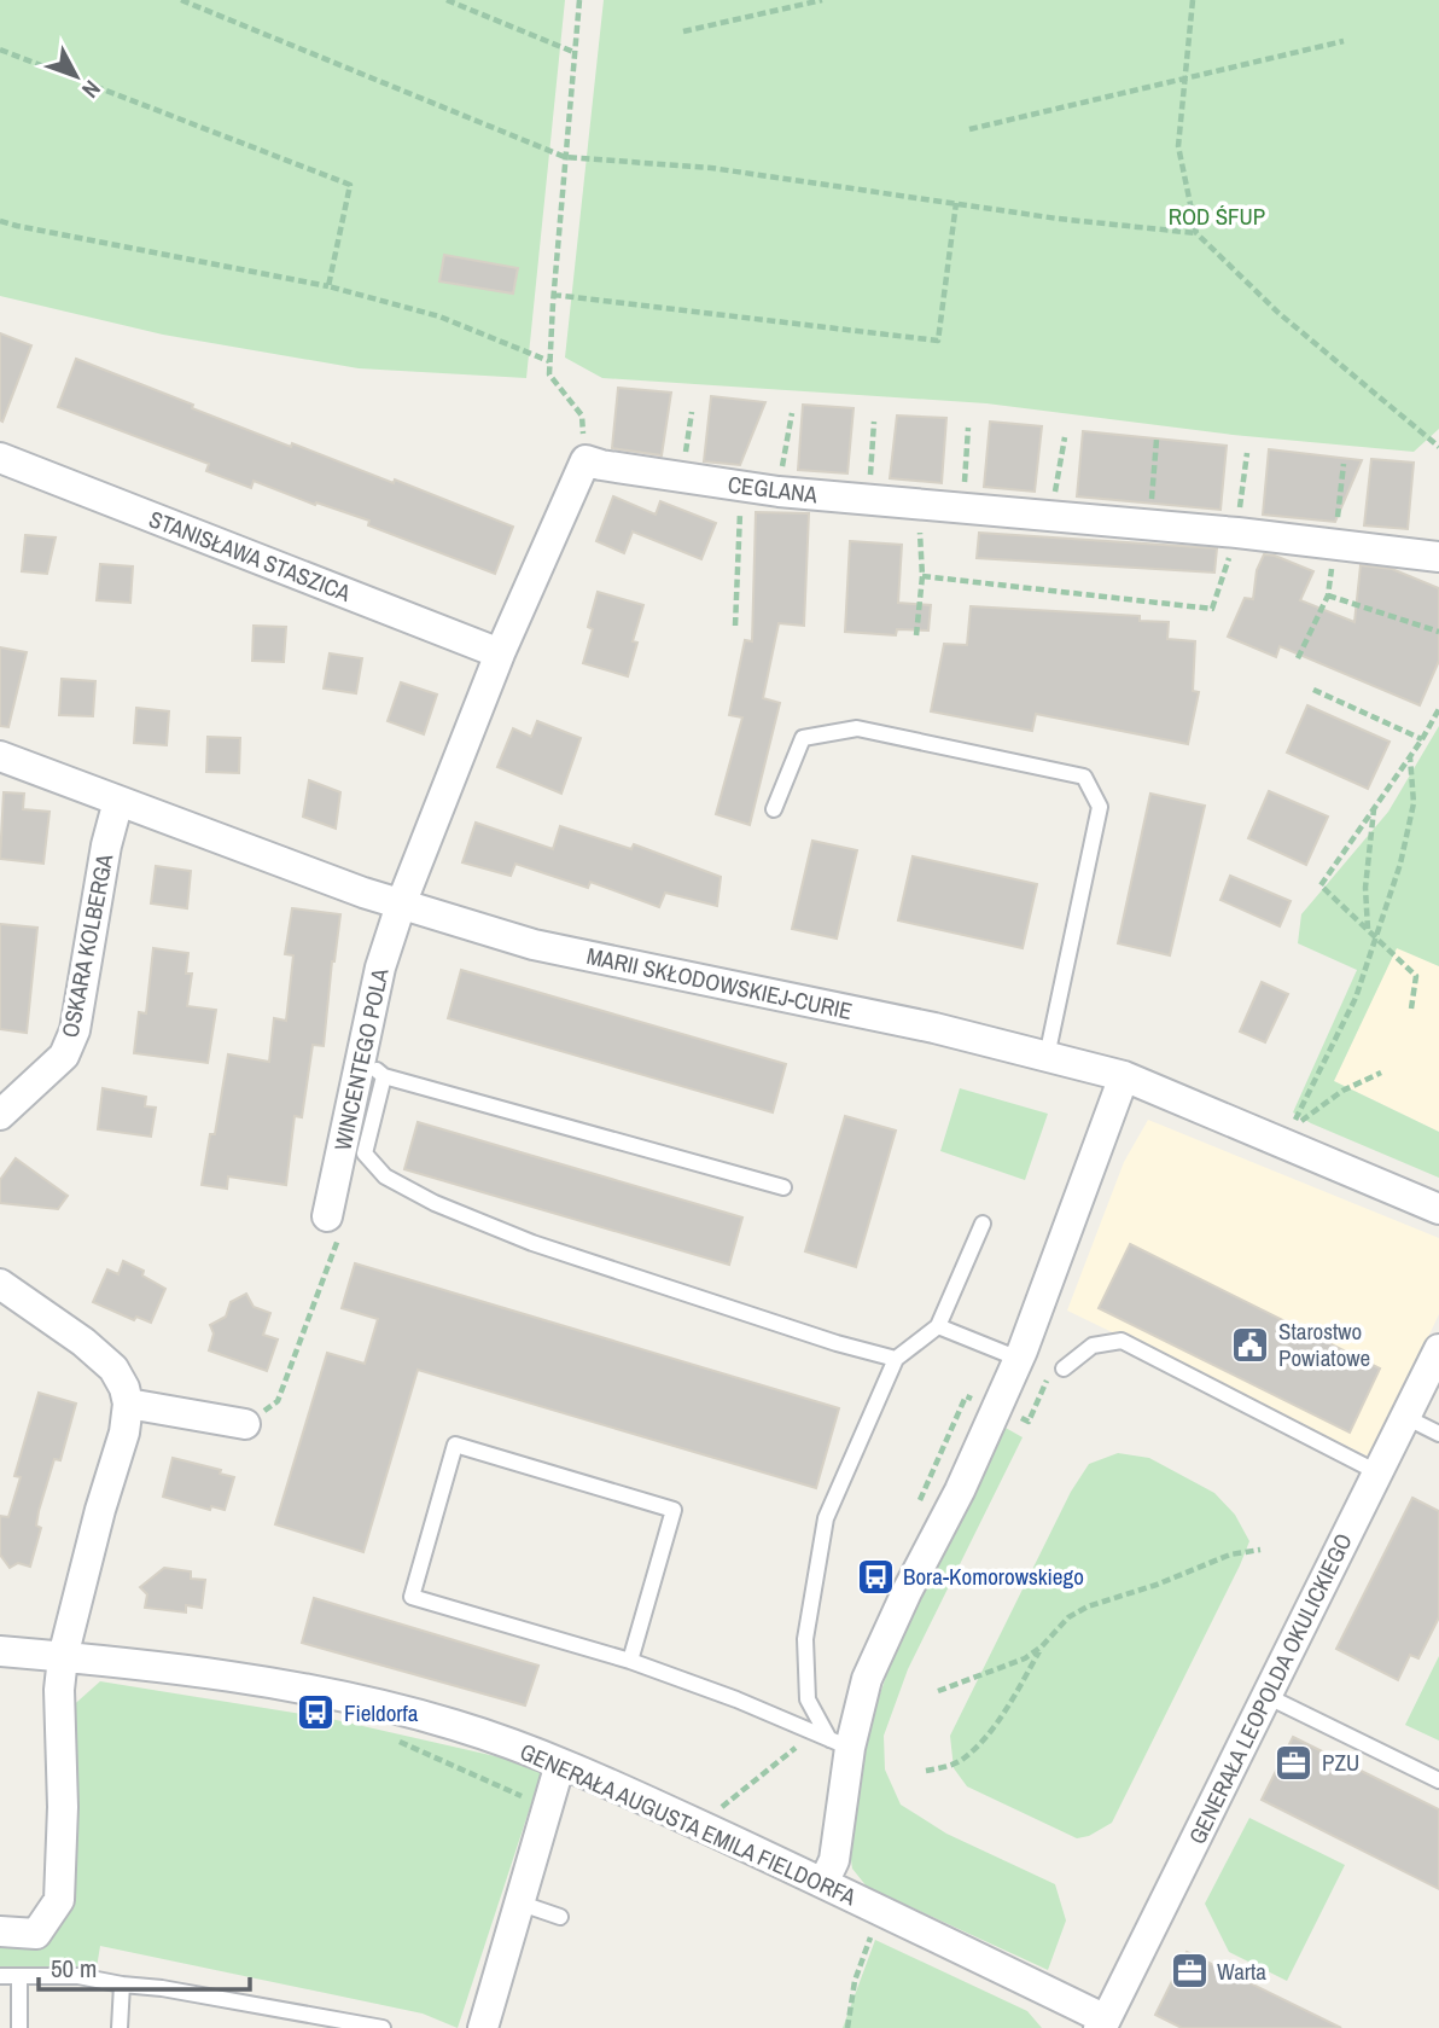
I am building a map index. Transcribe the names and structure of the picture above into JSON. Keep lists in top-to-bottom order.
{
  "streets": {
    "street": [
      "CEGLANA",
      "STANISŁAWA STASZICA",
      "OSKARA KOLBERGA",
      "MARII SKŁODOWSKIEJ-CURIE",
      "WINCENTEGO POLA",
      "GENERAŁA LEOPOLDA OKULICKIEGO",
      "GENERAŁA AUGUSTA EMILA FIELDORFA"
    ]
  },
  "crossings": [
    ["OSKARA KOLBERGA", "MARII SKŁODOWSKIEJ-CURIE"],
    ["MARII SKŁODOWSKIEJ-CURIE", "WINCENTEGO POLA"],
    ["GENERAŁA LEOPOLDA OKULICKIEGO", "GENERAŁA AUGUSTA EMILA FIELDORFA"]
  ],
  "parks": ["ROD ŚFUP"],
  "places": {
    "public building": ["Starostwo Powiatowe"],
    "bus stop": ["Bora-Komorowskiego", "Fieldorfa"],
    "office": ["PZU", "Warta"]
  },
  "scale_bar": "50 m",
  "north": "bottom right"
}
